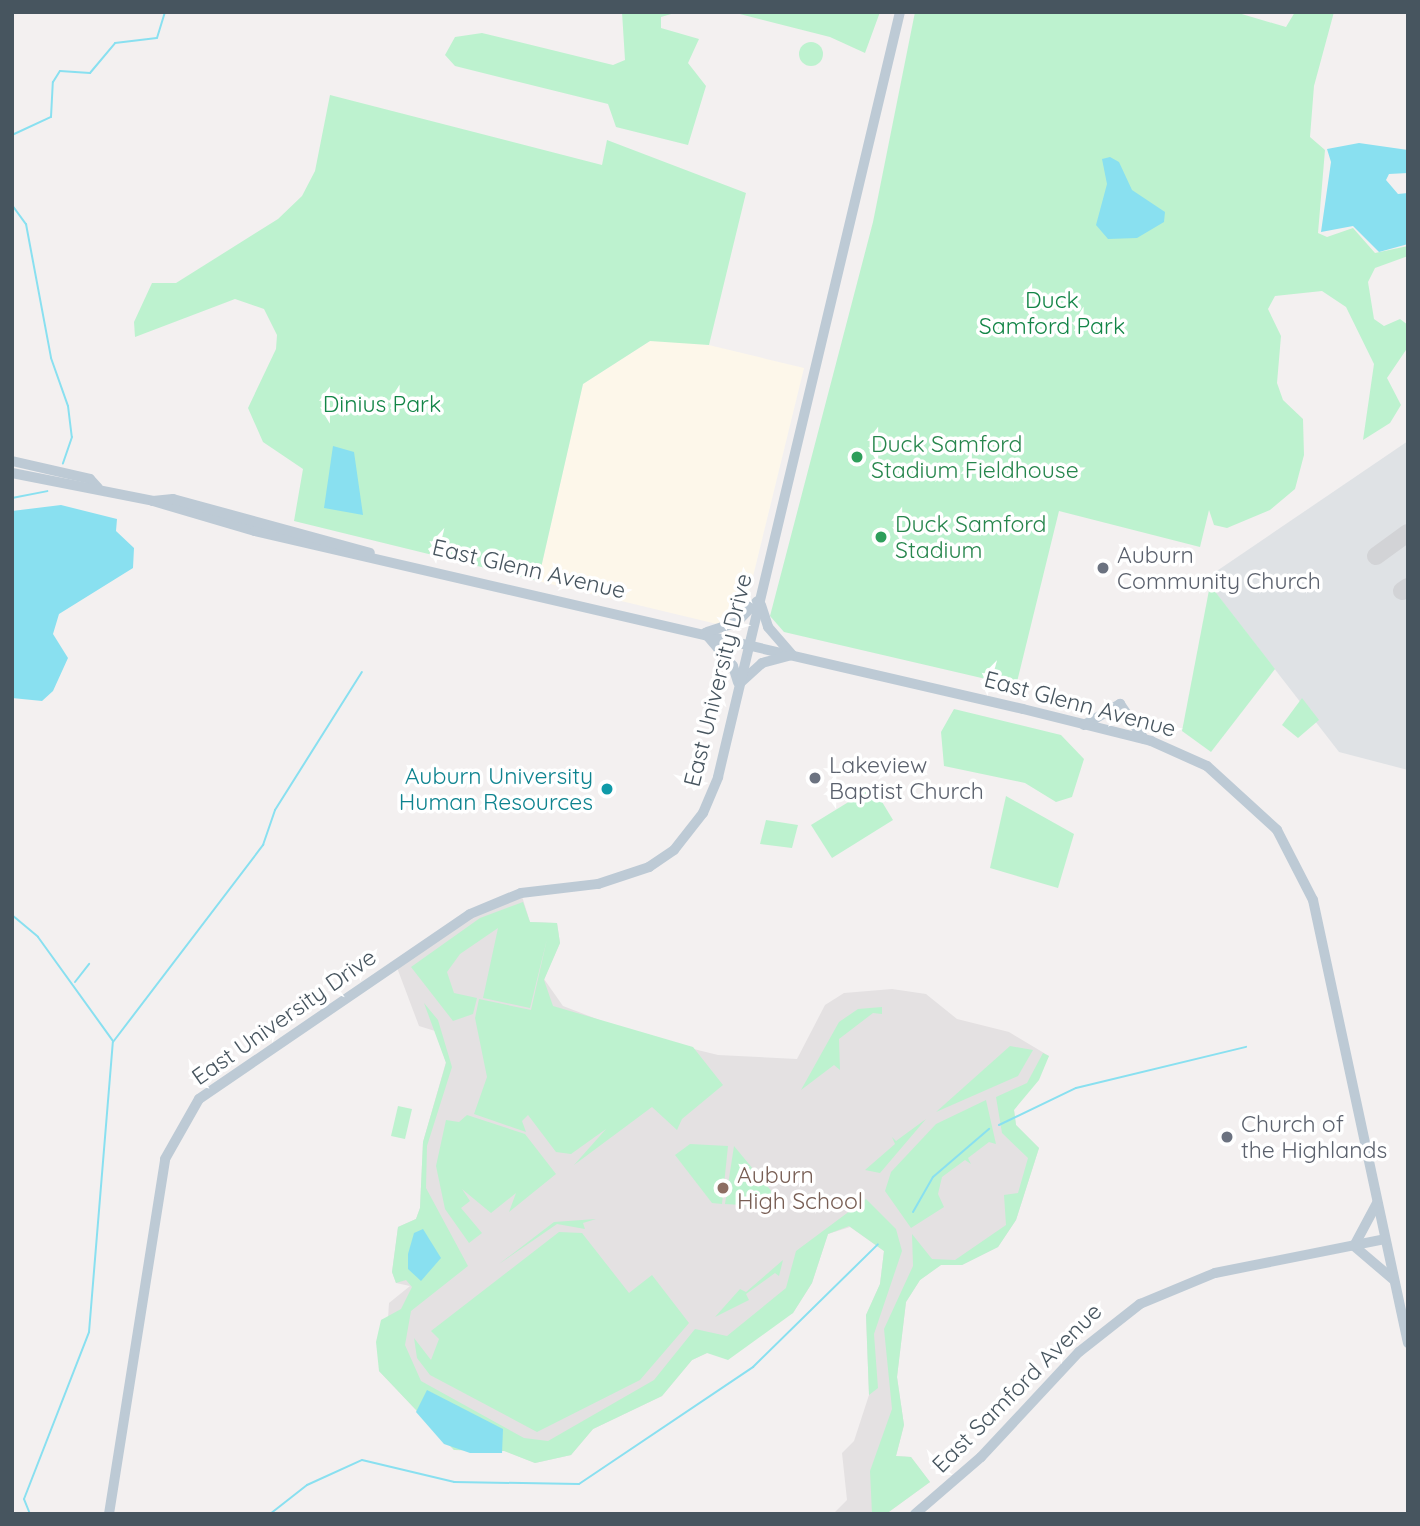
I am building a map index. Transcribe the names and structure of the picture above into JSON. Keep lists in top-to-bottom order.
{
  "streets": {
    "main road": ["East Glenn Avenue", "East University Drive", "East Samford Avenue"]
  },
  "crossings": [
    ["East Glenn Avenue", "East University Drive"],
    ["East Glenn Avenue", "East Samford Avenue"]
  ],
  "parks": ["Duck Samford Park", "Dinius Park"],
  "places": [
    "Duck Samford Stadium Fieldhouse",
    "Duck Samford Stadium",
    "Auburn Community Church",
    "Lakeview Baptist Church",
    "Auburn University Human Resources",
    "Church of the Highlands",
    "Auburn High School"
  ]
}
